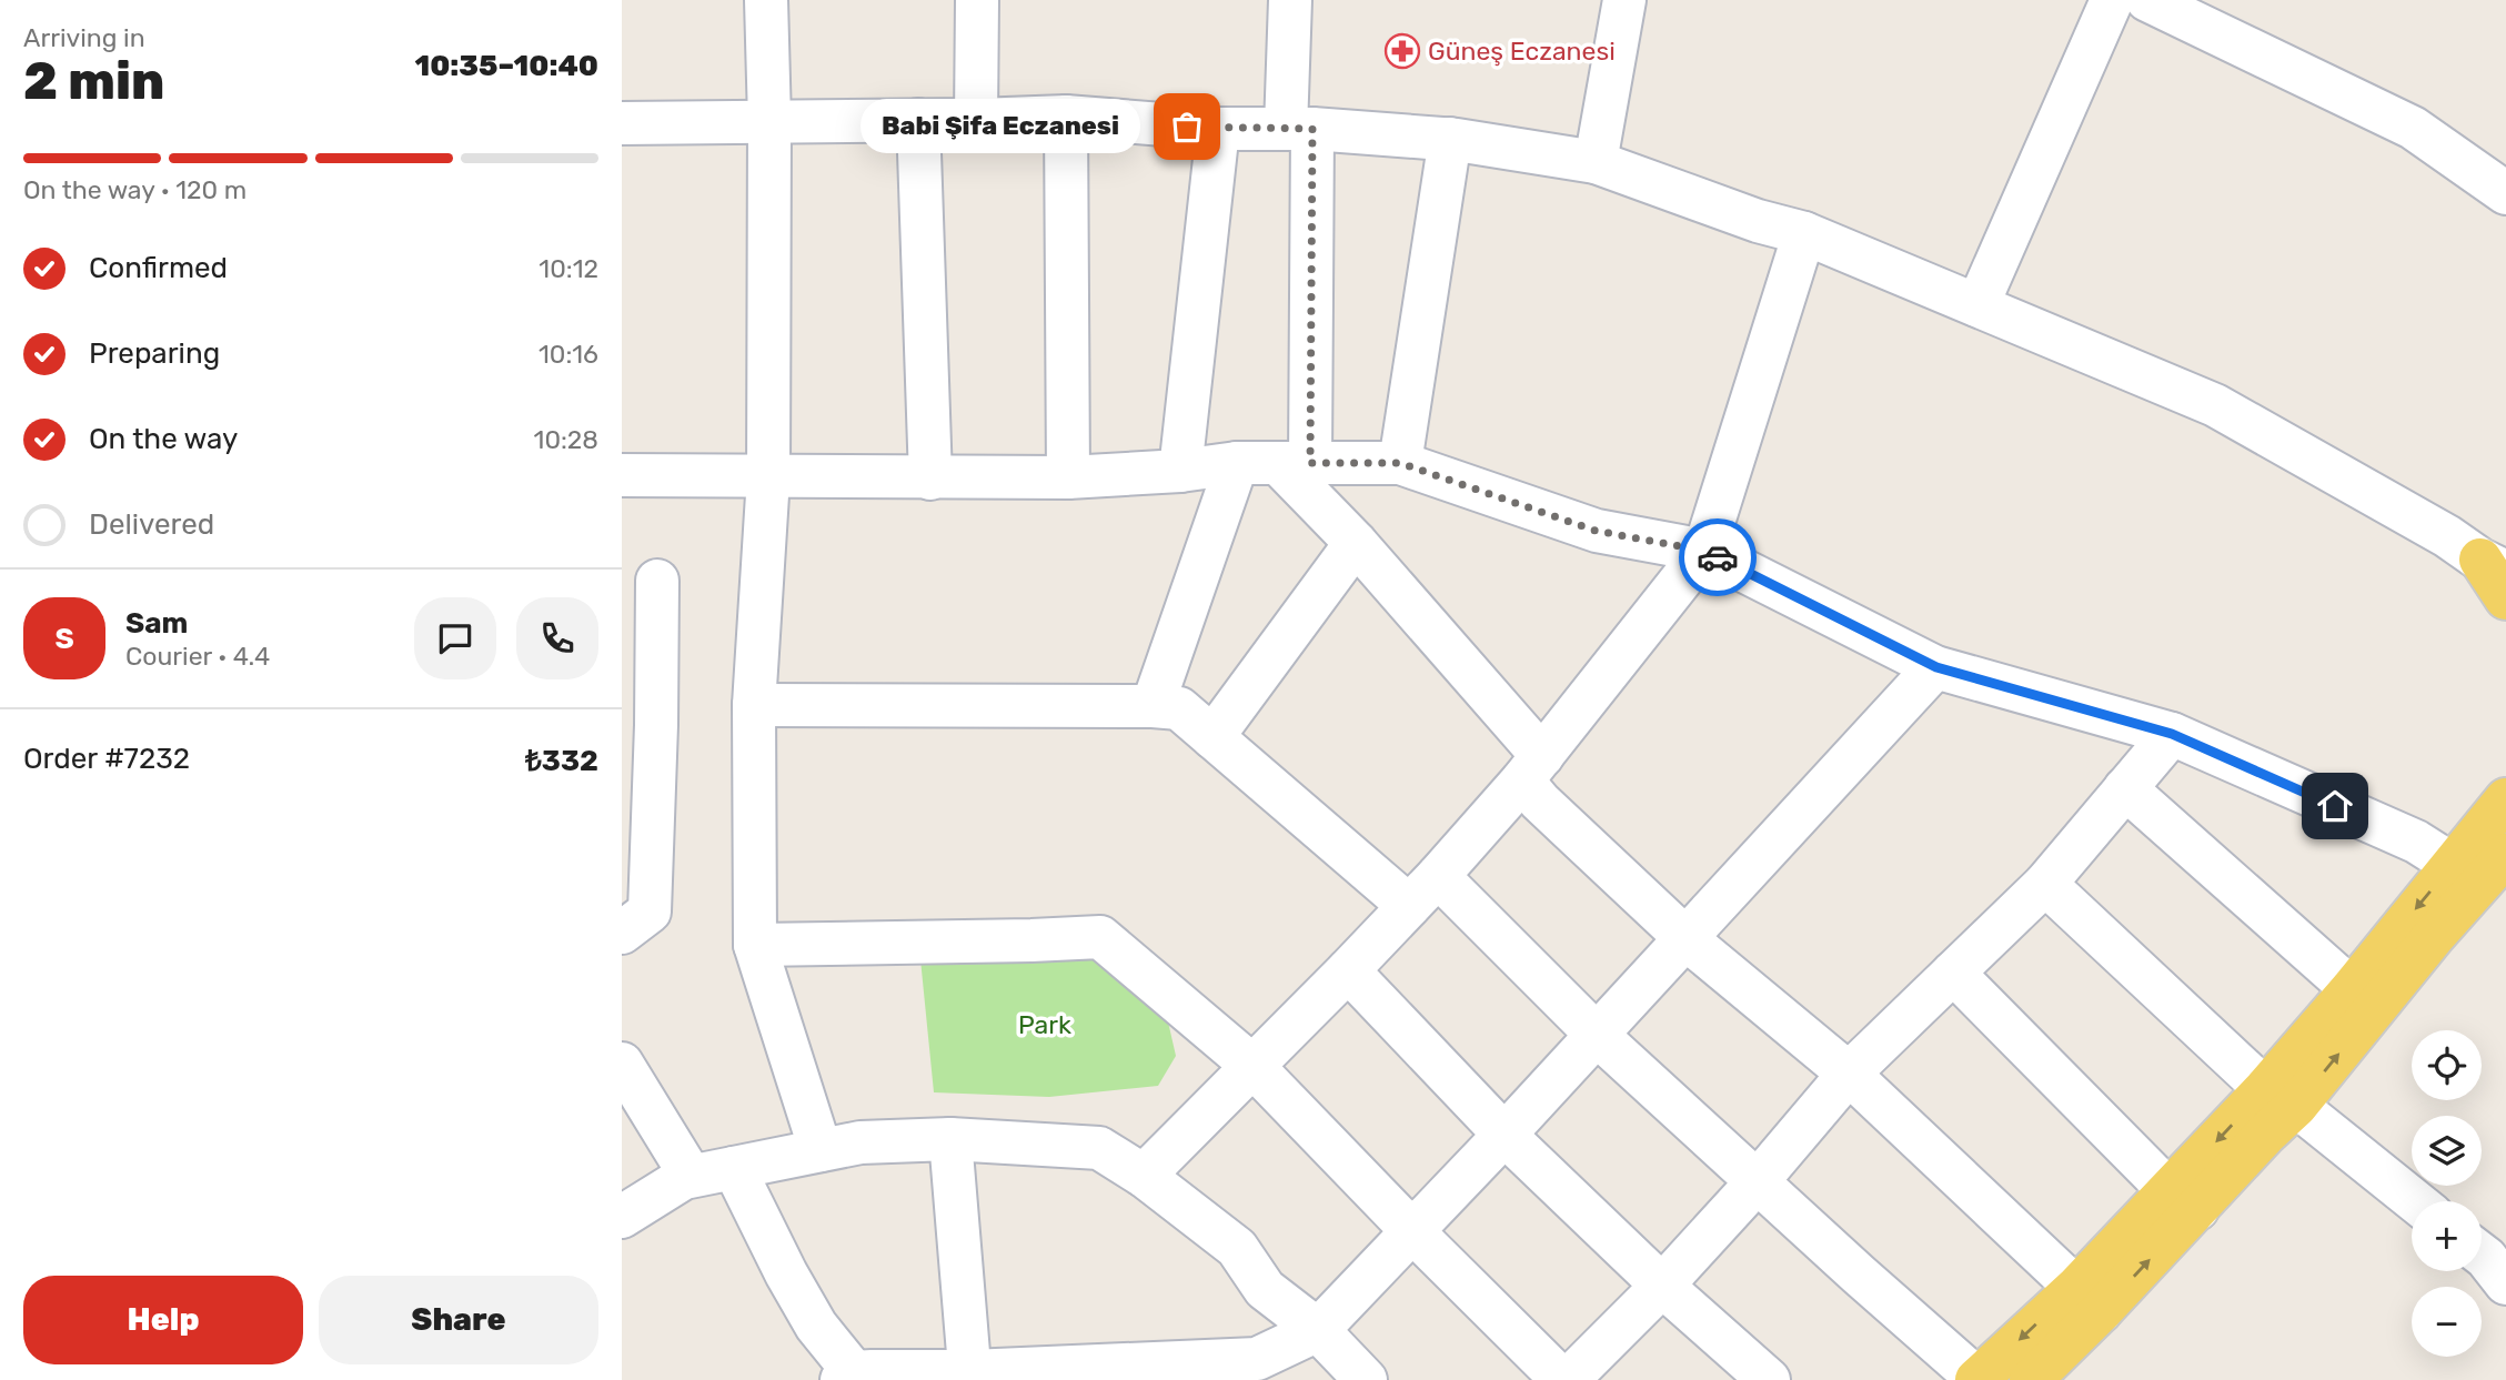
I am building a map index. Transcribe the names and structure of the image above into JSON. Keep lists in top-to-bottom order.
{
  "parks": ["Park"],
  "places": {
    "pharmacy": ["Güneş Eczanesi"],
    "other": ["Babi Şifa Eczanesi"]
  },
  "page": {
    "heading": ["2 min", "Arriving in", "10:35–10:40"],
    "panel": [
      "Sam",
      "Courier · 4.4",
      "Order #7232",
      "₺332"
    ],
    "bubble": "Babi Şifa Eczanesi",
    "bar": "On the way · 120 m",
    "list": [
      ["Confirmed", "10:12"],
      ["Preparing", "10:16"],
      ["On the way", "10:28"],
      "Delivered"
    ],
    "round": "S",
    "map_buttons": ["+", "−"],
    "buttons": ["Help", "Share"]
  }
}
